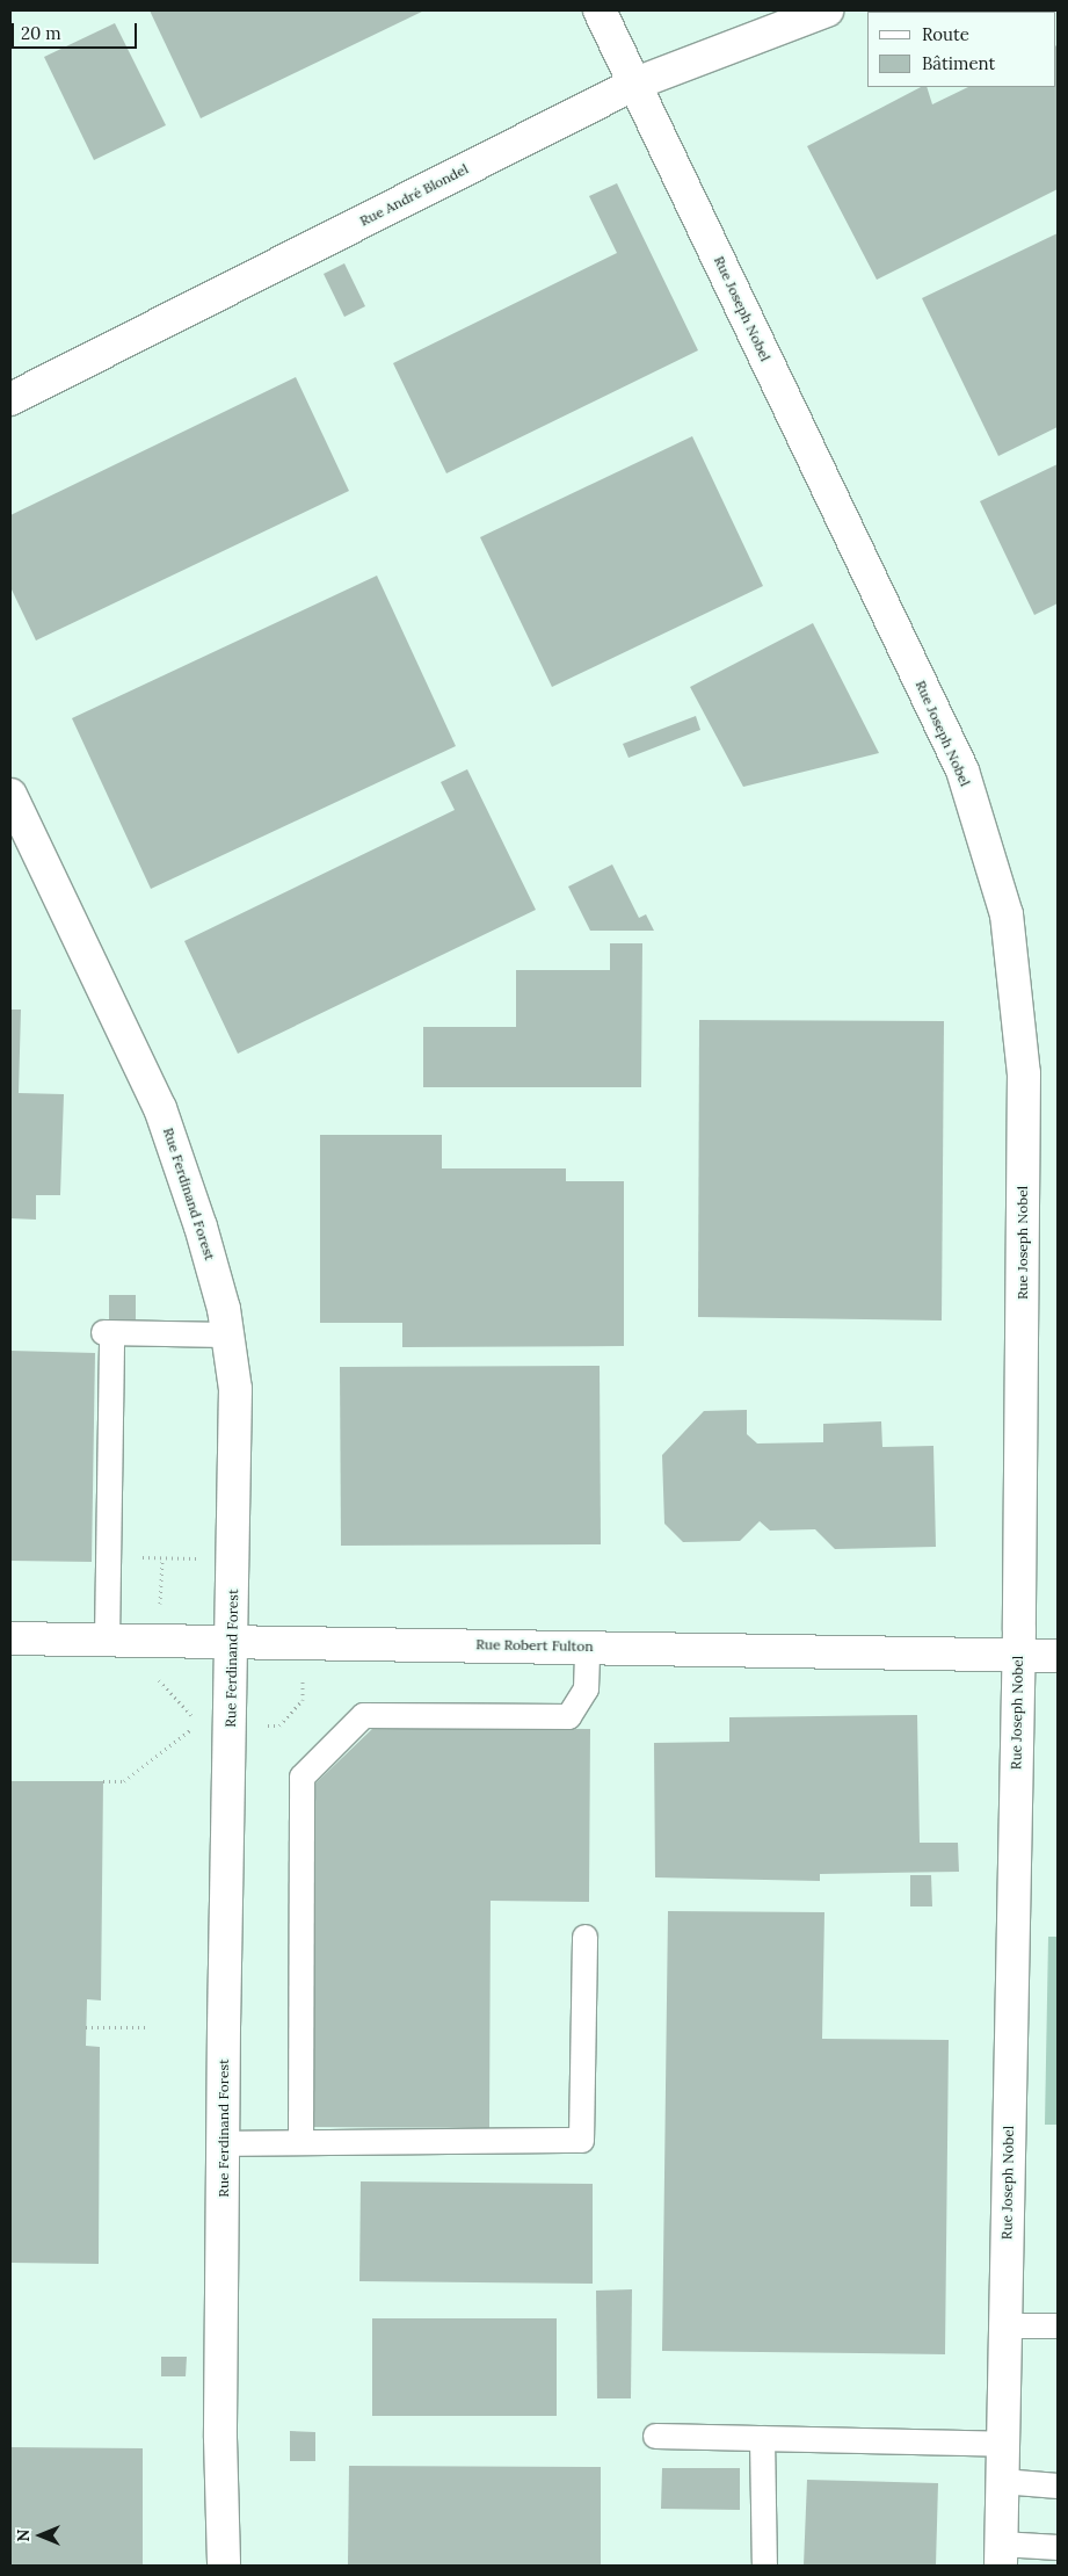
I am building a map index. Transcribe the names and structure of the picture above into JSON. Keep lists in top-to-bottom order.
{
  "streets": {
    "street": [
      "Rue André Blondel",
      "Rue Joseph Nobel",
      "Rue Ferdinand Forest",
      "Rue Robert Fulton"
    ]
  },
  "crossings": [
    ["Rue André Blondel", "Rue Joseph Nobel"],
    ["Rue Joseph Nobel", "Rue Robert Fulton"],
    ["Rue Ferdinand Forest", "Rue Robert Fulton"]
  ],
  "legend": ["Route", "Bâtiment"],
  "scale_bar": "20 m",
  "north": "left"
}
